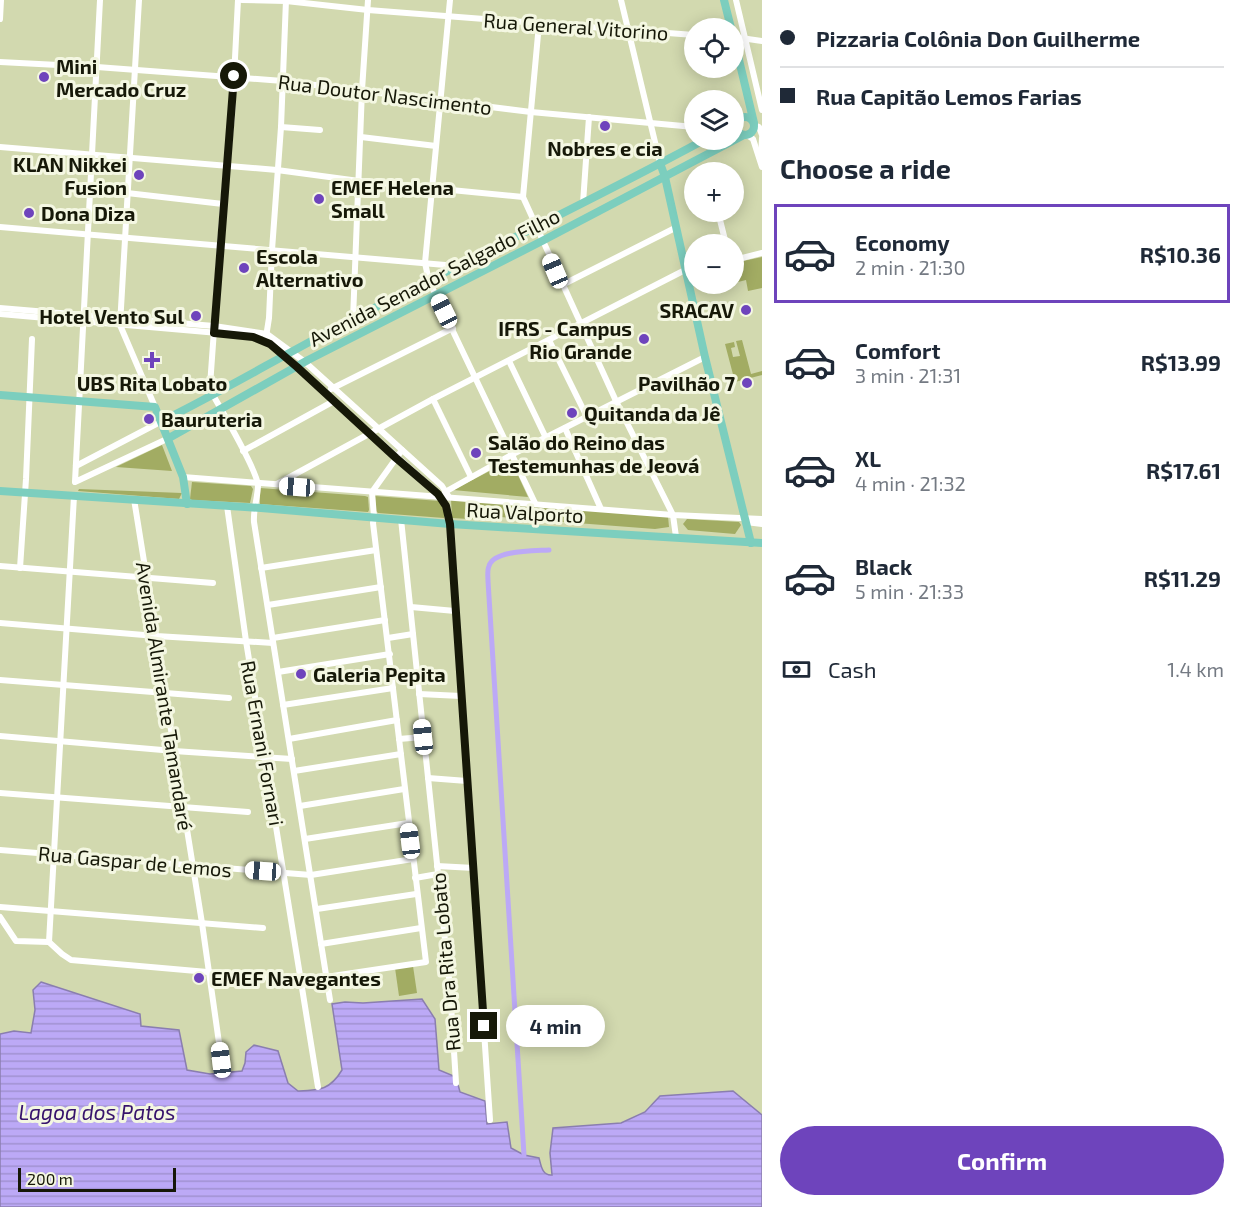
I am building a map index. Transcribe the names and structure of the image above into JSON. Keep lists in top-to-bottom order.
{
  "streets": {
    "main road": ["Avenida Senador Salgado Filho", "Rua Valporto"],
    "street": [
      "Rua General Vitorino",
      "Rua Doutor Nascimento",
      "Avenida Almirante Tamandaré",
      "Rua Ernani Fornari",
      "Rua Gaspar de Lemos",
      "Rua Dra Rita Lobato"
    ]
  },
  "crossings": [
    ["Rua Valporto", "Avenida Almirante Tamandaré"],
    ["Rua Valporto", "Rua Ernani Fornari"],
    ["Rua Valporto", "Rua Dra Rita Lobato"],
    ["Avenida Almirante Tamandaré", "Rua Gaspar de Lemos"],
    ["Rua Ernani Fornari", "Rua Gaspar de Lemos"]
  ],
  "water": ["Lagoa dos Patos"],
  "places": {
    "other": [
      "Mini Mercado Cruz",
      "Nobres e cia",
      "KLAN Nikkei Fusion",
      "EMEF Helena Small",
      "Dona Diza",
      "Escola Alternativo",
      "SRACAV",
      "Hotel Vento Sul",
      "IFRS - Campus Rio Grande",
      "Pavilhão 7",
      "Quitanda da Jê",
      "Bauruteria",
      "Salão do Reino das Testemunhas de Jeová",
      "Galeria Pepita",
      "EMEF Navegantes"
    ],
    "health": ["UBS Rita Lobato"]
  },
  "scale_bar": "200 m",
  "page": {
    "banner": ["Pizzaria Colônia Don Guilherme", "Rua Capitão Lemos Farias"],
    "map_buttons": ["+", "−"],
    "heading": "Choose a ride",
    "list": [
      {
        "name": "Economy",
        "note": "2 min · 21:30",
        "value": "R$10.36"
      },
      {
        "name": "Comfort",
        "note": "3 min · 21:31",
        "value": "R$13.99"
      },
      {
        "name": "XL",
        "note": "4 min · 21:32",
        "value": "R$17.61"
      },
      {
        "name": "Black",
        "note": "5 min · 21:33",
        "value": "R$11.29"
      }
    ],
    "pay": ["Cash", "1.4 km"],
    "bubble": "4 min",
    "buttons": "Confirm",
    "scale": "200 m"
  }
}
